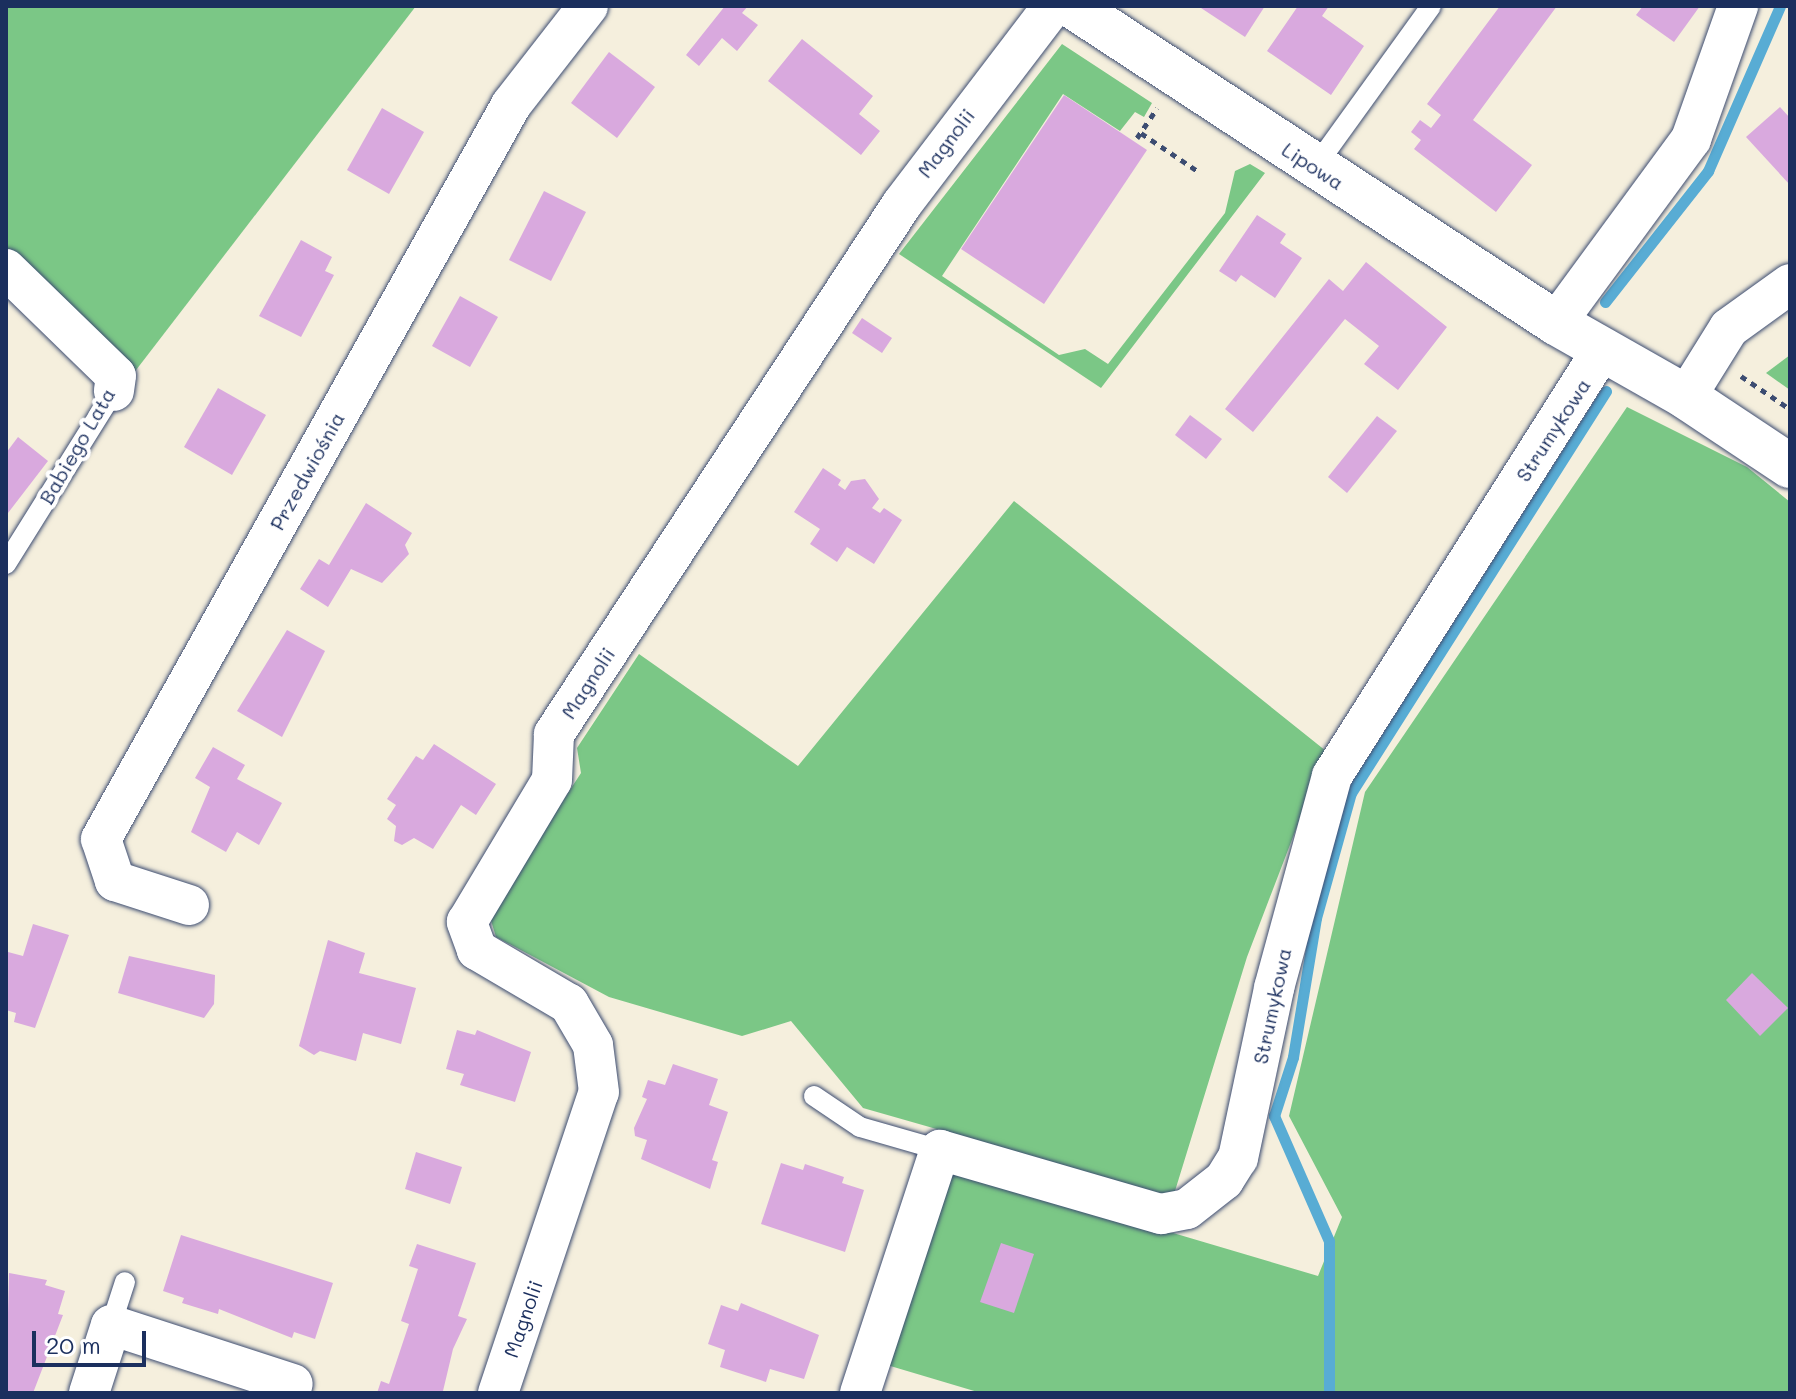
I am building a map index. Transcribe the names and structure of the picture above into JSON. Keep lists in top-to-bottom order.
{
  "streets": {
    "street": [
      "Magnolii",
      "Lipowa",
      "Strumykowa",
      "Babiego Lata",
      "Przedwiośnia"
    ]
  },
  "crossings": [
    ["Lipowa", "Strumykowa"]
  ],
  "scale_bar": "20 m"
}
